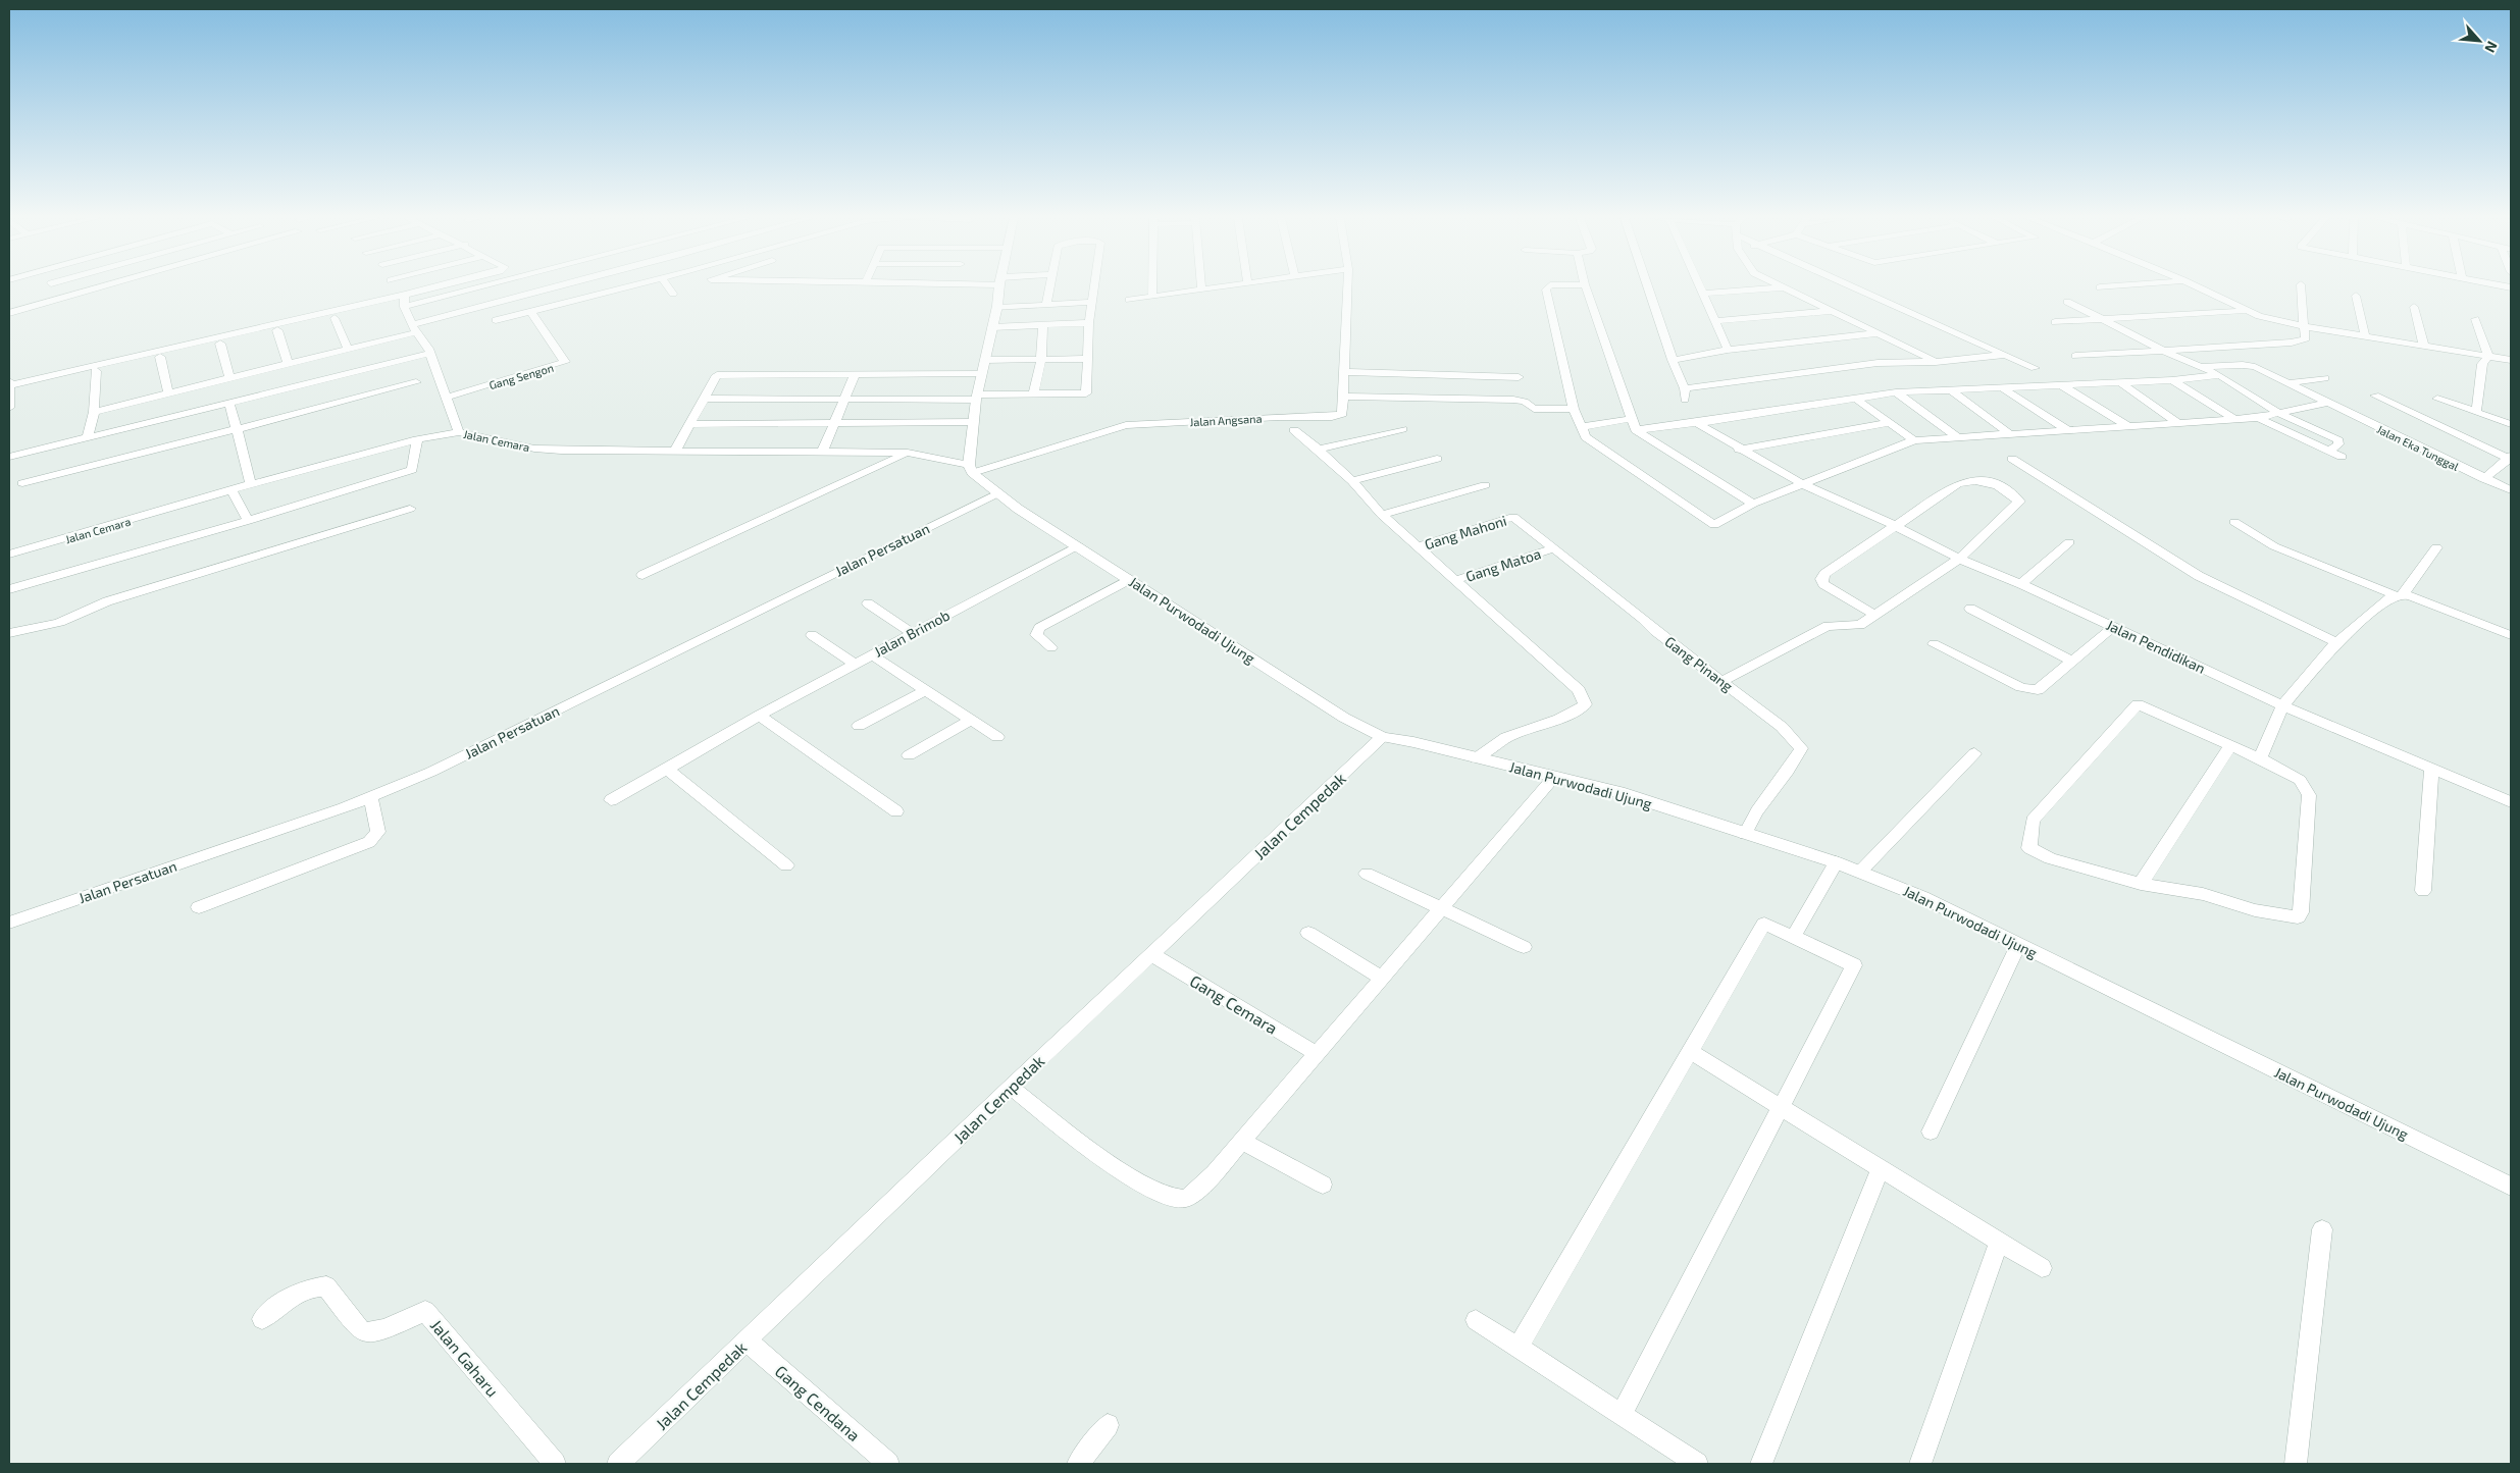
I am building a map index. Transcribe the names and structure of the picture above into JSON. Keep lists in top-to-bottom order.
{
  "streets": {
    "street": [
      "Gang Sengon",
      "Jalan Angsana",
      "Jalan Cemara",
      "Jalan Eka Tunggal",
      "Gang Mahoni",
      "Jalan Persatuan",
      "Gang Matoa",
      "Jalan Purwodadi Ujung",
      "Jalan Brimob",
      "Jalan Pendidikan",
      "Gang Pinang",
      "Jalan Cempedak",
      "Gang Cemara",
      "Jalan Gaharu",
      "Gang Cendana"
    ]
  },
  "crossings": [
    ["Jalan Angsana", "Jalan Cemara"],
    ["Jalan Angsana", "Jalan Purwodadi Ujung"],
    ["Jalan Cemara", "Jalan Purwodadi Ujung"],
    ["Gang Mahoni", "Gang Pinang"],
    ["Jalan Persatuan", "Jalan Purwodadi Ujung"],
    ["Gang Matoa", "Gang Pinang"],
    ["Jalan Purwodadi Ujung", "Jalan Brimob"],
    ["Jalan Purwodadi Ujung", "Gang Pinang"],
    ["Jalan Purwodadi Ujung", "Jalan Cempedak"],
    ["Jalan Cempedak", "Gang Cemara"],
    ["Jalan Cempedak", "Gang Cendana"]
  ],
  "north": "bottom right"
}
